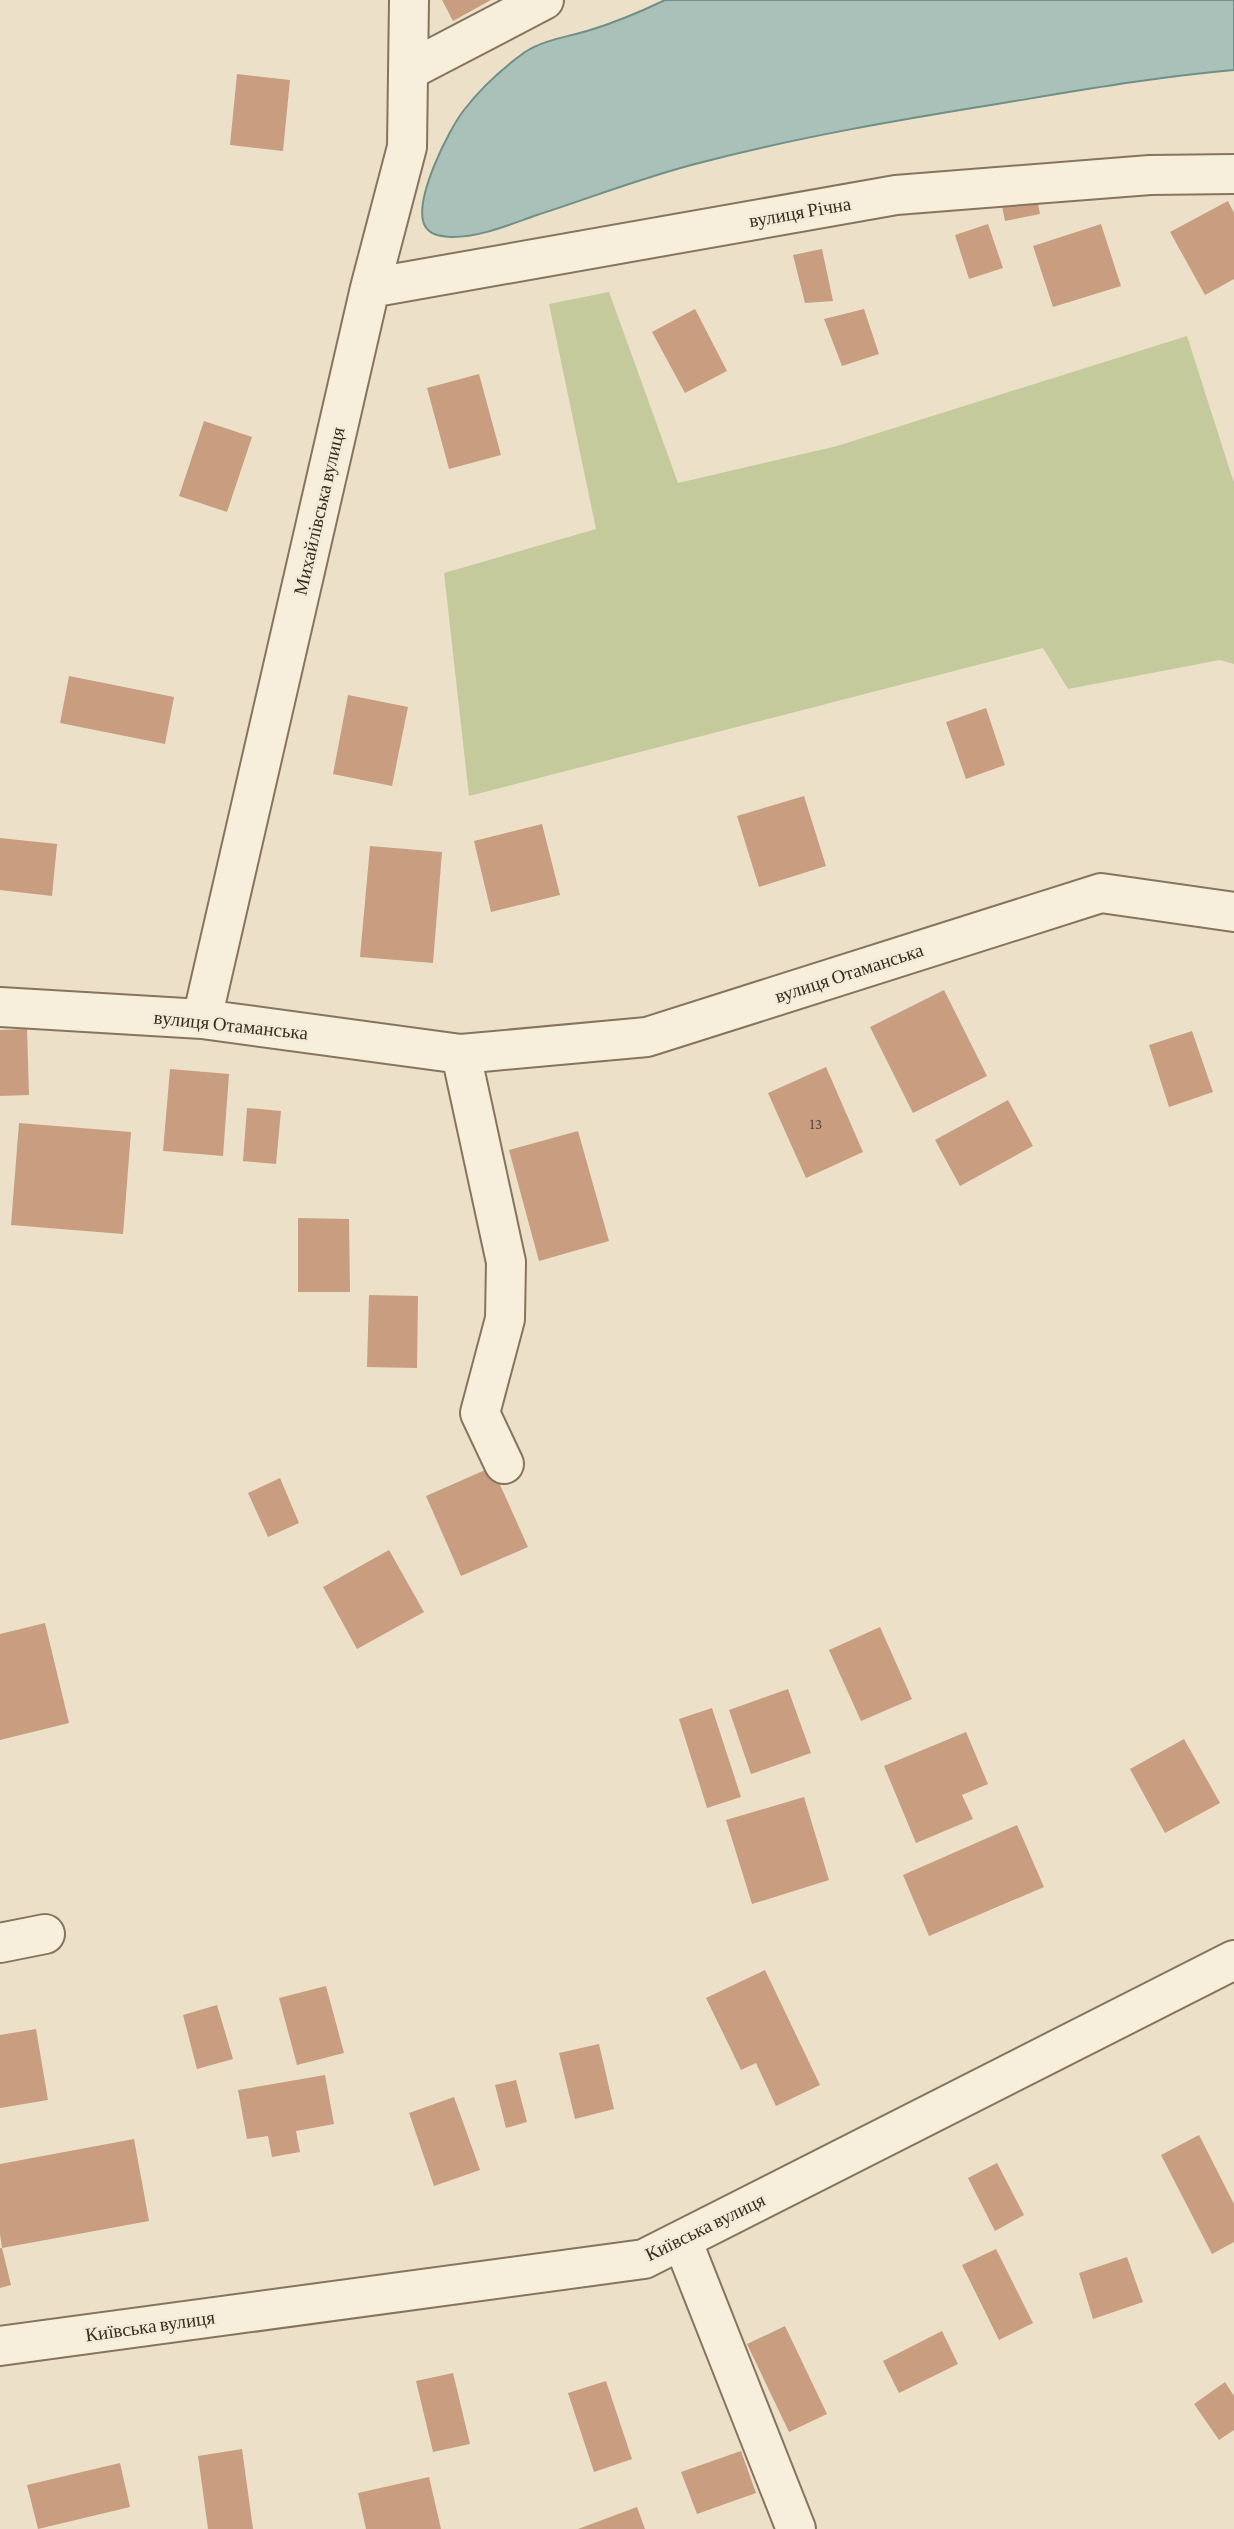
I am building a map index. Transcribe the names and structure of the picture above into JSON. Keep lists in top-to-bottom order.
{
  "streets": {
    "street": [
      "вулиця Річна",
      "Михайлівська вулиця",
      "вулиця Отаманська",
      "Київська вулиця"
    ]
  },
  "crossings": [
    ["вулиця Річна", "Михайлівська вулиця"],
    ["Михайлівська вулиця", "вулиця Отаманська"]
  ],
  "house_numbers": ["13"]
}
